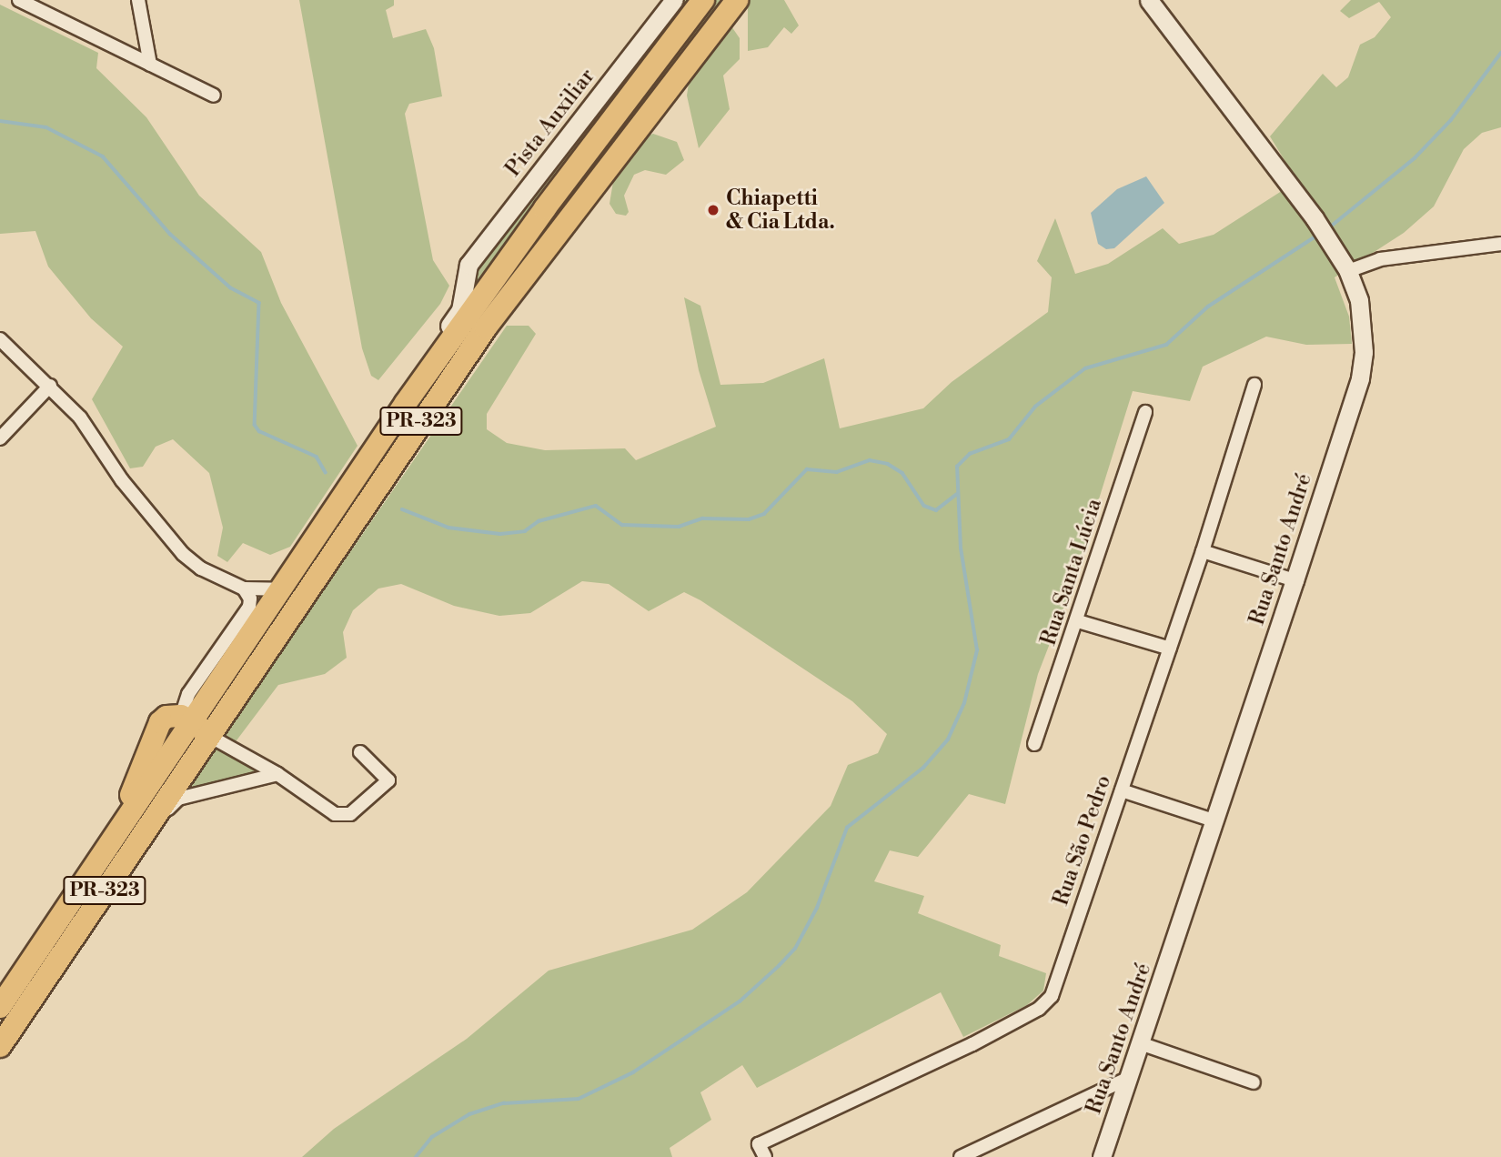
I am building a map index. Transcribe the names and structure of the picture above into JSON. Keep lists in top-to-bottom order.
{
  "streets": {
    "highway": ["PR-323"],
    "street": [
      "Pista Auxiliar",
      "Rua Santo André",
      "Rua Santa Lúcia",
      "Rua São Pedro"
    ]
  },
  "crossings": [
    ["Pista Auxiliar", "PR-323"]
  ],
  "places": ["Chiapetti & Cia Ltda."]
}
